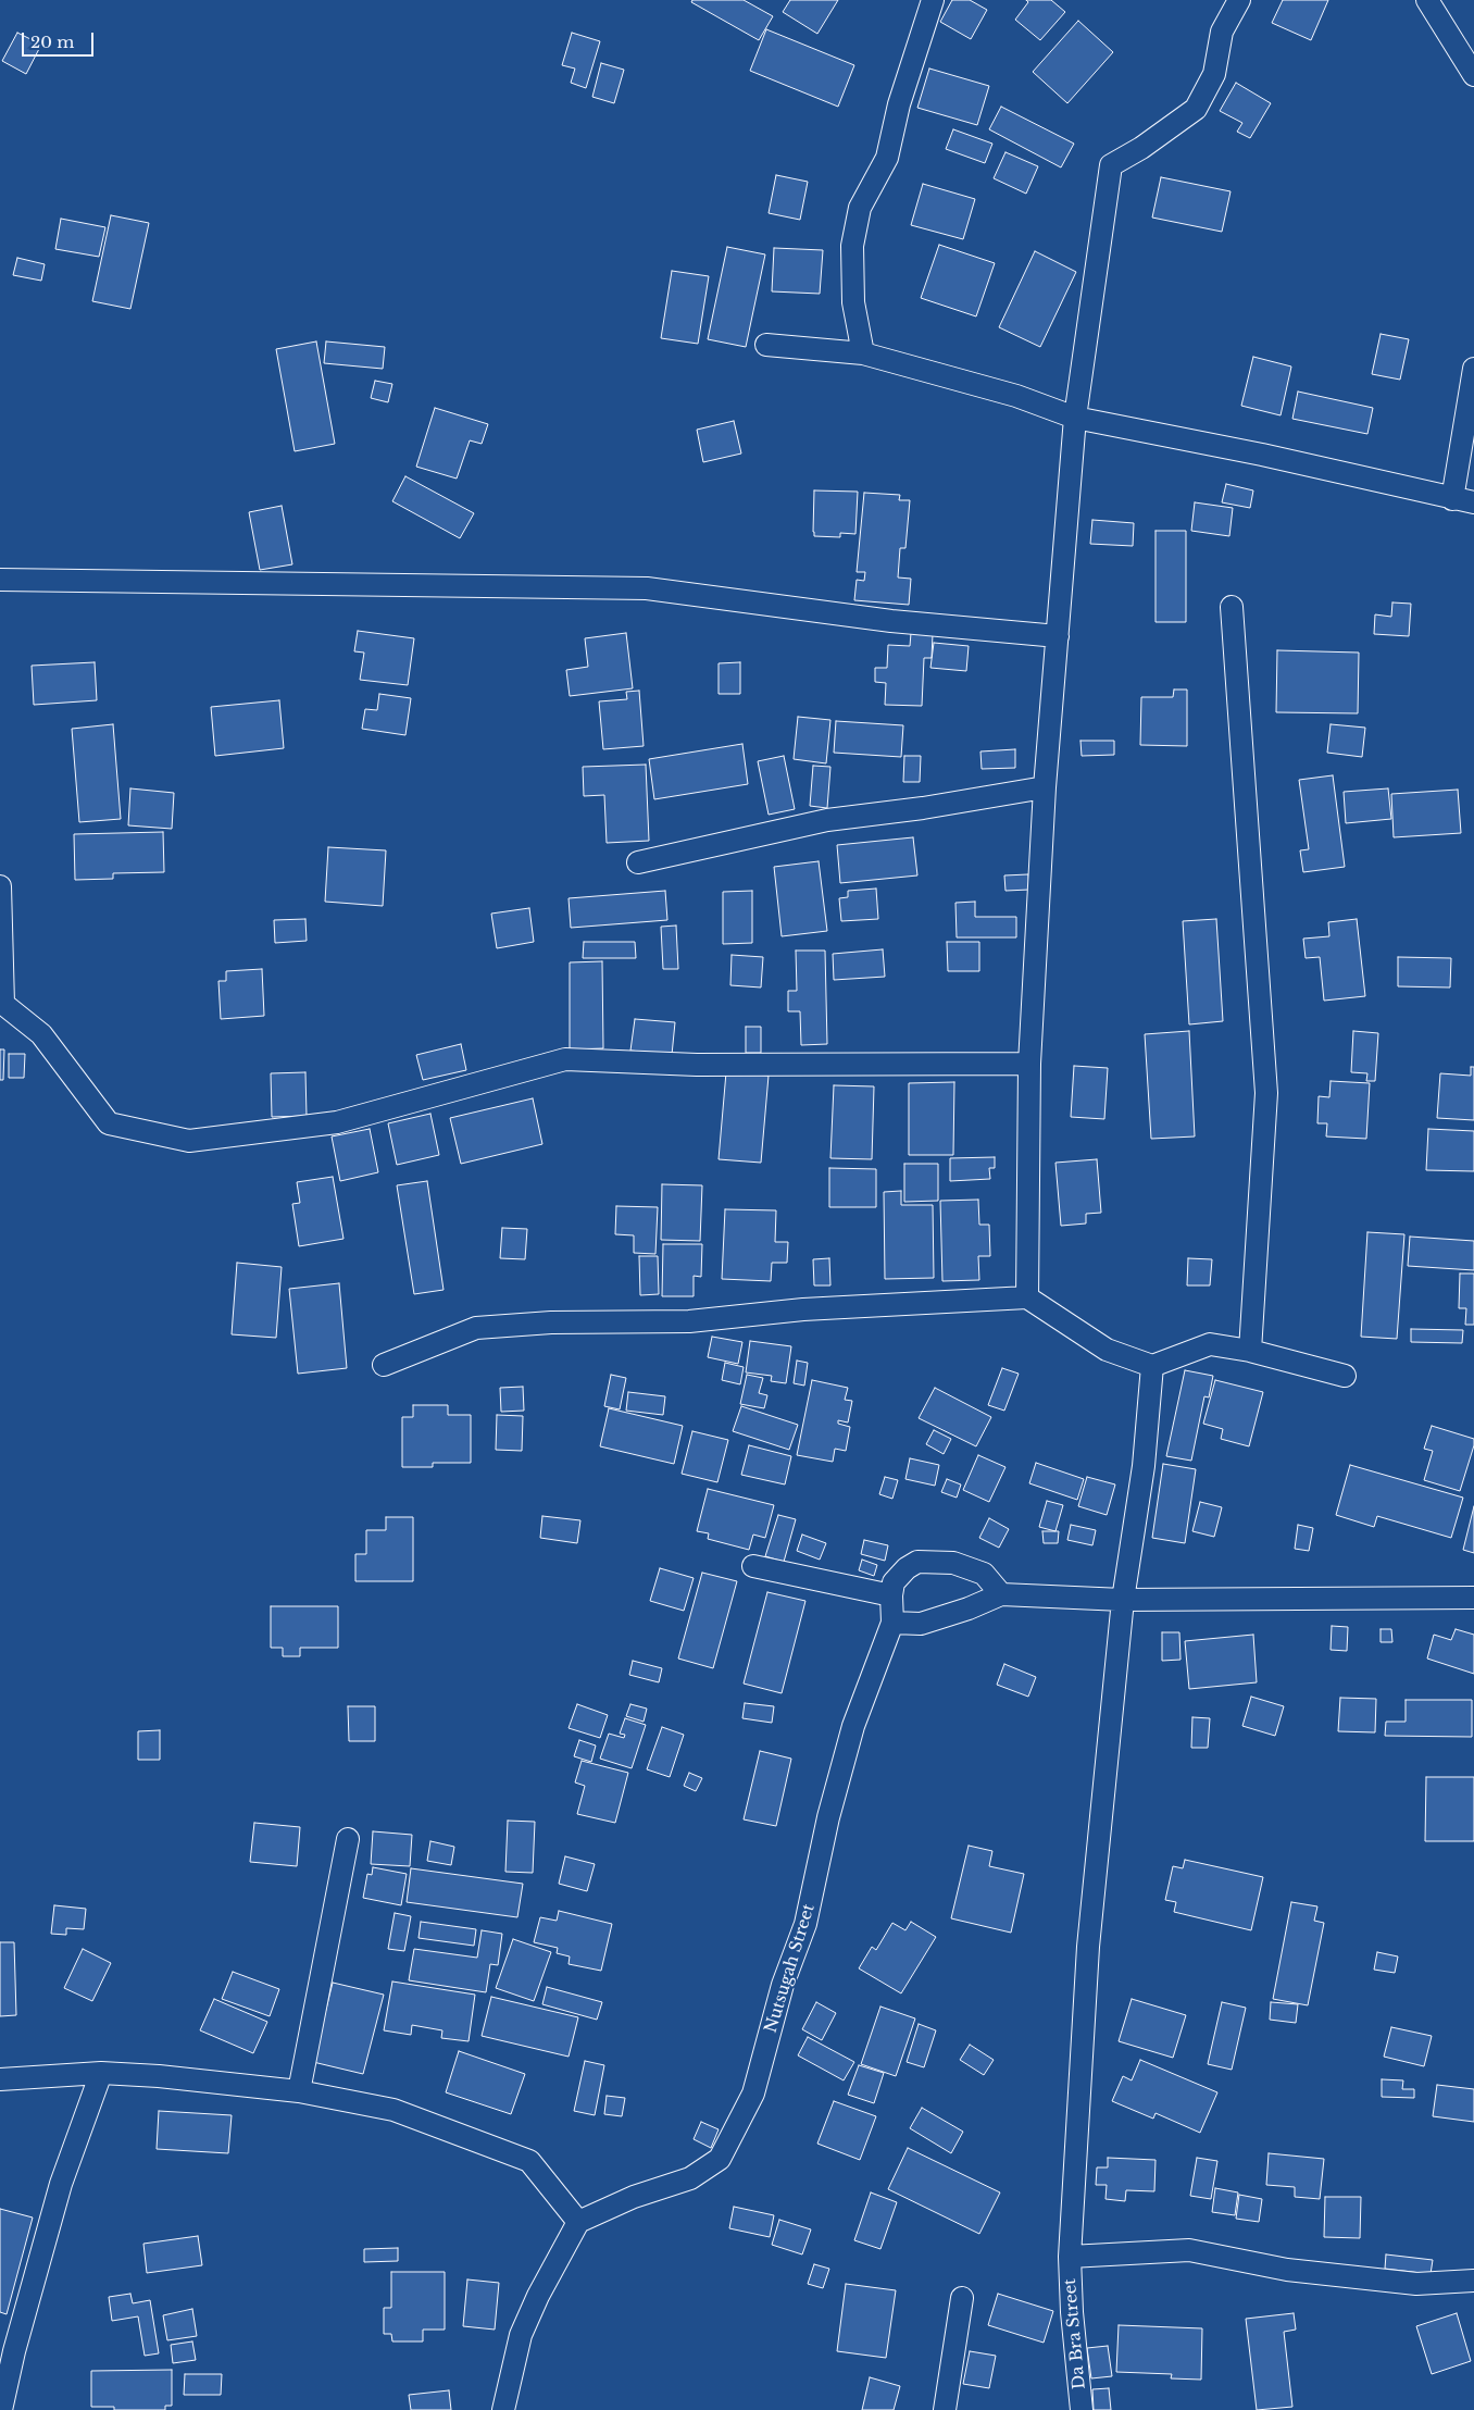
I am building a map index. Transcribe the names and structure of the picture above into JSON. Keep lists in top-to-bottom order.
{
  "streets": {
    "street": ["Nutsugah Street", "Da Bra Street"]
  },
  "scale_bar": "20 m"
}
